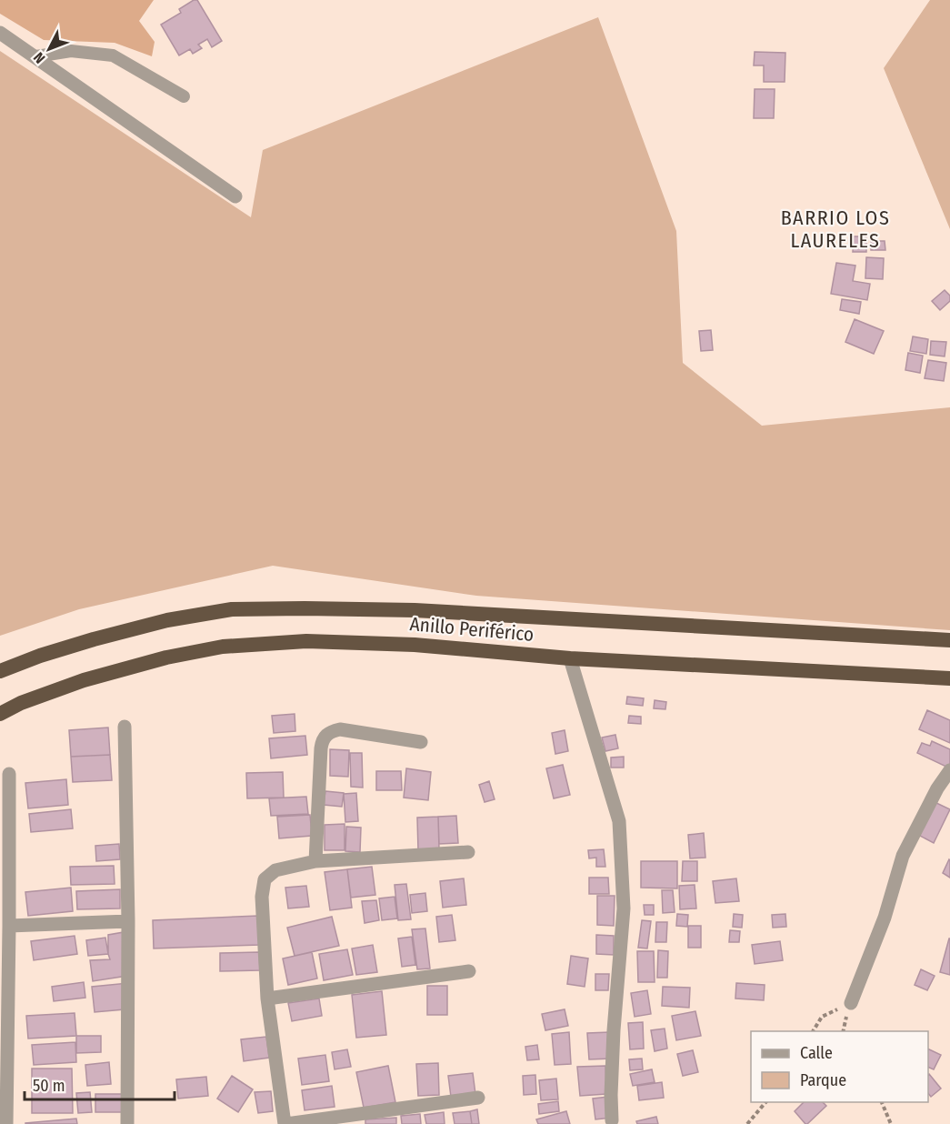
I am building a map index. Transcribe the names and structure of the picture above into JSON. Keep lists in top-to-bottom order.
{
  "streets": {
    "highway": ["Anillo Periférico"]
  },
  "districts": ["BARRIO LOS LAURELES"],
  "legend": ["Calle", "Parque"],
  "scale_bar": "50 m",
  "north": "bottom left"
}
